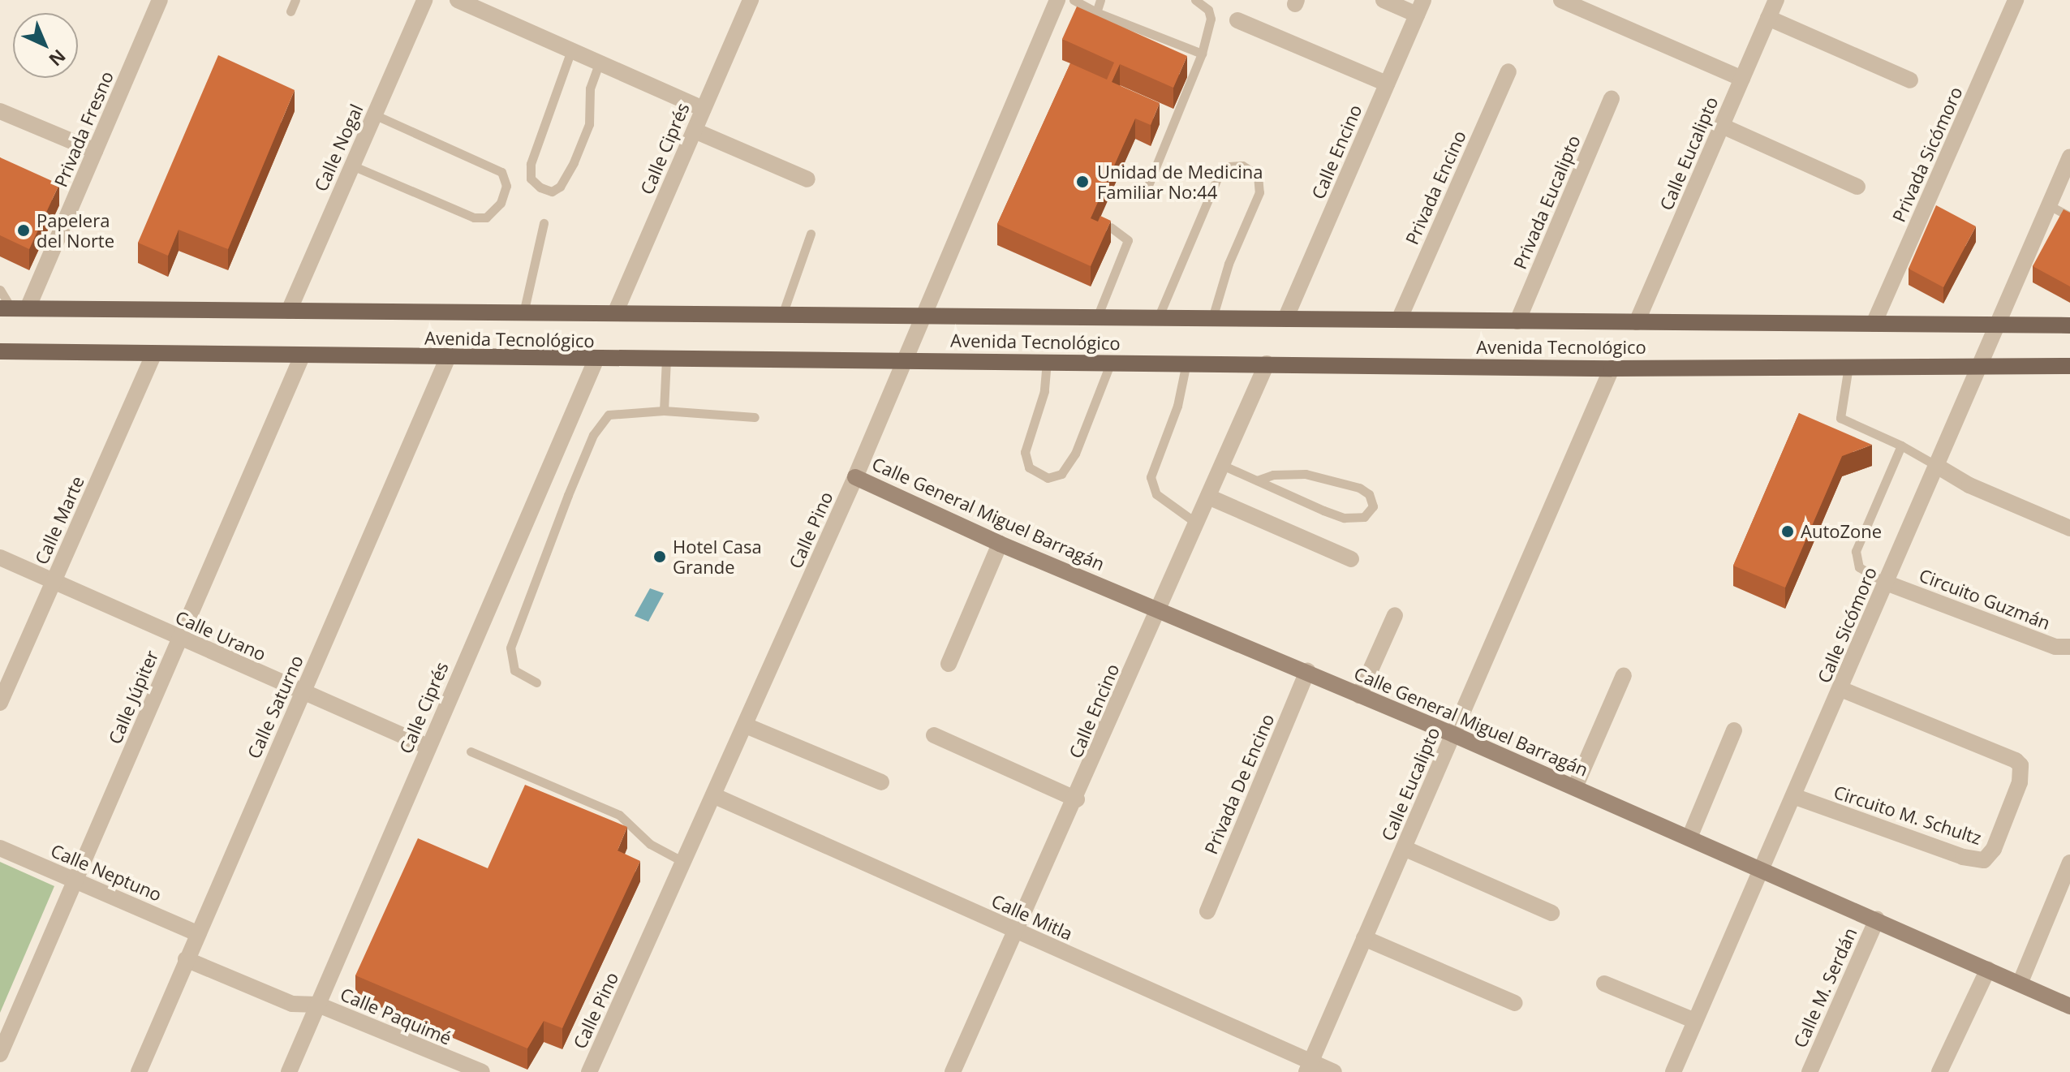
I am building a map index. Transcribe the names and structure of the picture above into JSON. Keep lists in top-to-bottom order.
{
  "streets": {
    "main road": ["Avenida Tecnológico", "Calle General Miguel Barragán"],
    "street": [
      "Privada Fresno",
      "Calle Nogal",
      "Calle Ciprés",
      "Calle Encino",
      "Calle Eucalipto",
      "Privada Sicómoro",
      "Privada Encino",
      "Privada Eucalipto",
      "Calle Marte",
      "Calle Pino",
      "Circuito Guzmán",
      "Calle Sicómoro",
      "Calle Urano",
      "Calle Júpiter",
      "Calle Saturno",
      "Privada De Encino",
      "Circuito M. Schultz",
      "Calle Neptuno",
      "Calle Mitla",
      "Calle M. Serdán",
      "Calle Paquimé"
    ]
  },
  "crossings": [
    ["Privada Fresno", "Avenida Tecnológico"],
    ["Calle Nogal", "Avenida Tecnológico"],
    ["Calle Ciprés", "Avenida Tecnológico"],
    ["Calle Ciprés", "Calle Urano"],
    ["Calle Ciprés", "Calle Paquimé"],
    ["Calle Encino", "Avenida Tecnológico"],
    ["Calle Encino", "Calle General Miguel Barragán"],
    ["Calle Encino", "Calle Mitla"],
    ["Calle Eucalipto", "Avenida Tecnológico"],
    ["Calle Eucalipto", "Calle General Miguel Barragán"],
    ["Calle Eucalipto", "Calle Mitla"],
    ["Privada Sicómoro", "Avenida Tecnológico"],
    ["Privada Encino", "Avenida Tecnológico"],
    ["Privada Eucalipto", "Avenida Tecnológico"],
    ["Avenida Tecnológico", "Calle Marte"],
    ["Avenida Tecnológico", "Calle Pino"],
    ["Avenida Tecnológico", "Calle Sicómoro"],
    ["Avenida Tecnológico", "Calle Júpiter"],
    ["Avenida Tecnológico", "Calle Saturno"],
    ["Calle General Miguel Barragán", "Calle Pino"],
    ["Calle General Miguel Barragán", "Calle Sicómoro"],
    ["Calle General Miguel Barragán", "Privada De Encino"],
    ["Calle General Miguel Barragán", "Calle M. Serdán"],
    ["Calle Marte", "Calle Urano"],
    ["Calle Pino", "Calle Mitla"],
    ["Circuito Guzmán", "Calle Sicómoro"],
    ["Calle Sicómoro", "Circuito M. Schultz"],
    ["Calle Urano", "Calle Júpiter"],
    ["Calle Urano", "Calle Saturno"],
    ["Calle Júpiter", "Calle Neptuno"],
    ["Calle Saturno", "Calle Neptuno"],
    ["Calle Saturno", "Calle Paquimé"]
  ],
  "places": [
    "Unidad de Medicina Familiar No:44",
    "Papelera del Norte",
    "AutoZone",
    "Hotel Casa Grande"
  ],
  "north": "bottom right"
}
